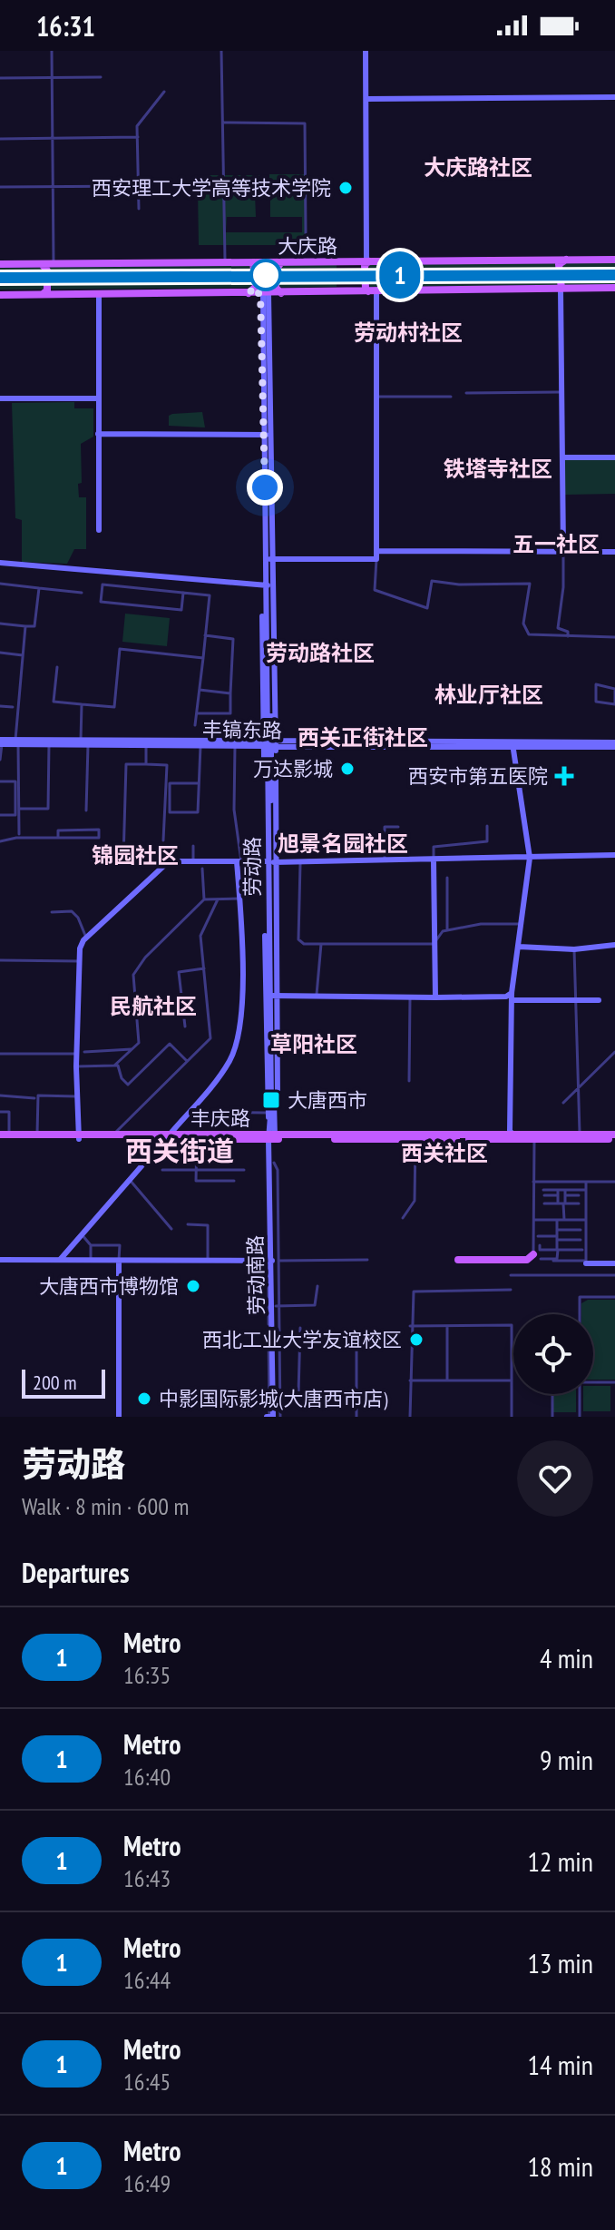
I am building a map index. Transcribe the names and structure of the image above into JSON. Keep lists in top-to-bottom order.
{
  "streets": {
    "main road": ["大庆路", "丰庆路"],
    "street": ["丰镐东路", "劳动路", "劳动南路"]
  },
  "crossings": [
    ["丰镐东路", "劳动路"],
    ["劳动路", "丰庆路"],
    ["劳动路", "劳动南路"],
    ["丰庆路", "劳动南路"]
  ],
  "districts": [
    "大庆路社区",
    "劳动村社区",
    "铁塔寺社区",
    "五一社区",
    "劳动路社区",
    "林业厅社区",
    "西关正街社区",
    "旭景名园社区",
    "锦园社区",
    "民航社区",
    "草阳社区",
    "西关街道",
    "西关社区"
  ],
  "places": {
    "other": [
      "西安理工大学高等技术学院",
      "万达影城",
      "大唐西市博物馆",
      "西北工业大学友谊校区",
      "中影国际影城(大唐西市店)"
    ],
    "health": ["西安市第五医院"],
    "transit": ["大唐西市"]
  },
  "lines": ["metro line 1"],
  "scale_bar": "200 m",
  "page": {
    "status": "16:31",
    "on_map": "1",
    "scale": "200 m",
    "heading": [
      ["劳动路", "Walk · 8 min · 600 m"],
      "Departures"
    ],
    "list": [
      {
        "mark": "1",
        "name": "Metro",
        "note": "16:35",
        "value": "4 min"
      },
      {
        "mark": "1",
        "name": "Metro",
        "note": "16:40",
        "value": "9 min"
      },
      {
        "mark": "1",
        "name": "Metro",
        "note": "16:43",
        "value": "12 min"
      },
      {
        "mark": "1",
        "name": "Metro",
        "note": "16:44",
        "value": "13 min"
      },
      {
        "mark": "1",
        "name": "Metro",
        "note": "16:45",
        "value": "14 min"
      },
      {
        "mark": "1",
        "name": "Metro",
        "note": "16:49",
        "value": "18 min"
      }
    ]
  }
}
